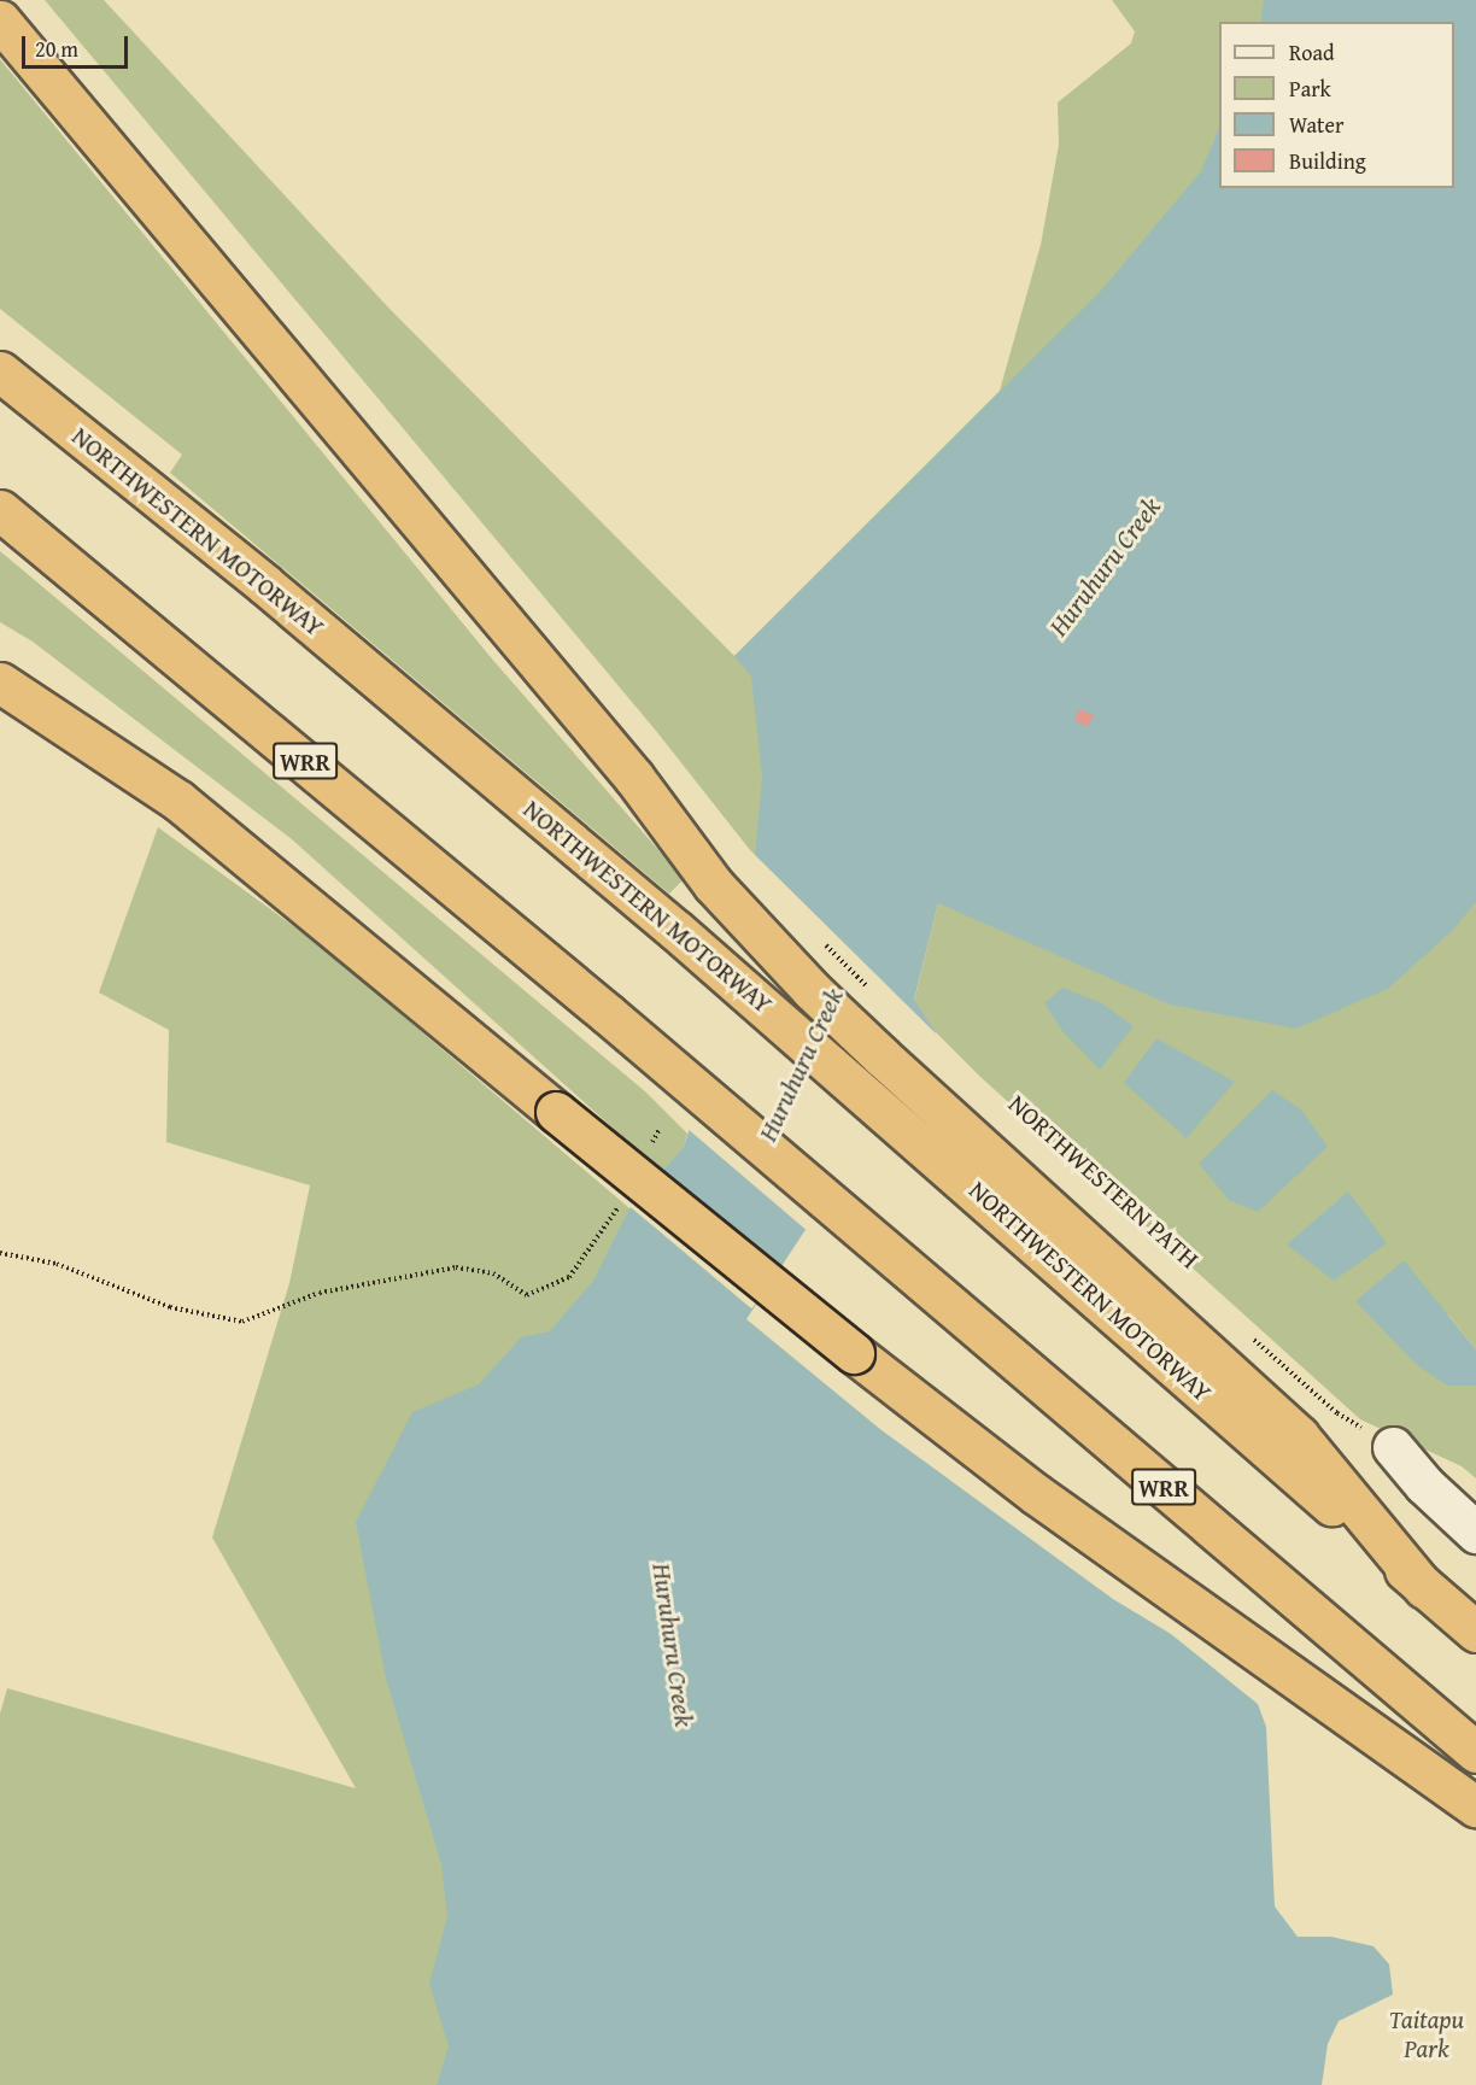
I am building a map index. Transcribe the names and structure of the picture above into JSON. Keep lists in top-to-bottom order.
{
  "streets": {
    "highway": ["NORTHWESTERN MOTORWAY", "WRR"]
  },
  "water": ["Huruhuru Creek"],
  "parks": ["Taitapu Park"],
  "legend": [
    "Road",
    "Park",
    "Water",
    "Building"
  ],
  "scale_bar": "20 m"
}
